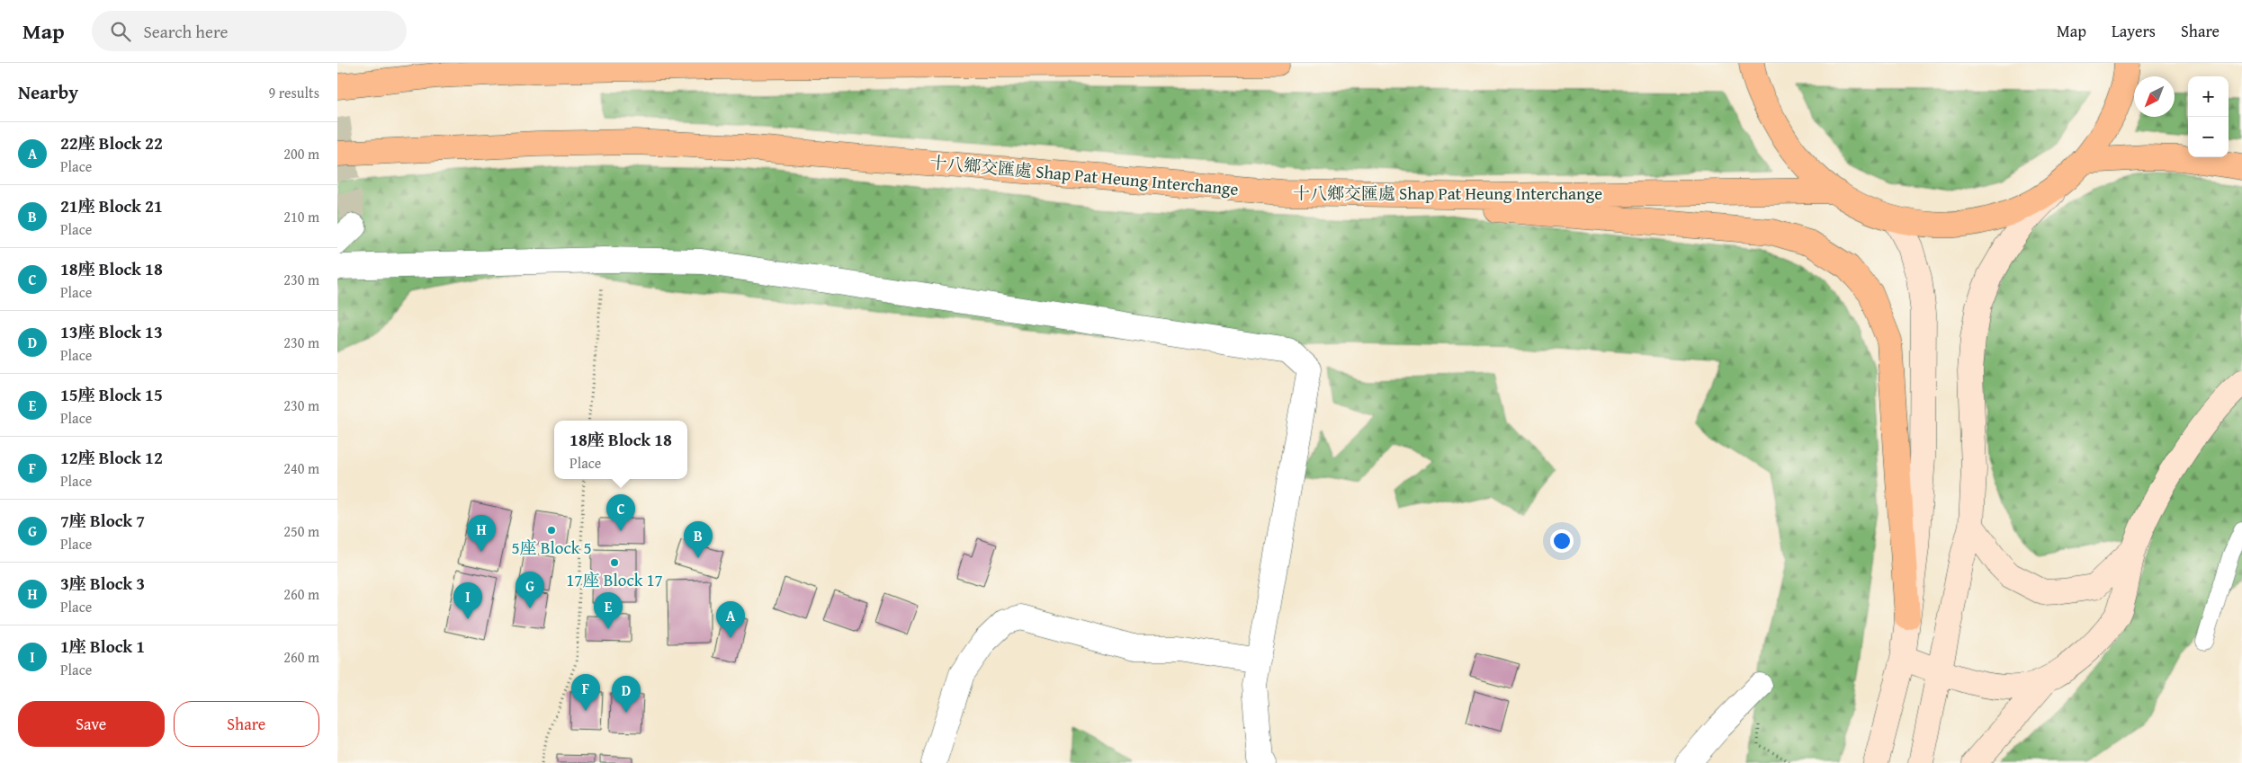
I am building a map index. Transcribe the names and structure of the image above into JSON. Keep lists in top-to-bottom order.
{
  "streets": {
    "main road": ["十八鄉交匯處 Shap Pat Heung Interchange"]
  },
  "places": ["5座 Block 5", "17座 Block 17"],
  "north": "bottom left",
  "page": {
    "header": "Map",
    "search": "Search here",
    "nav": ["Map", "Layers", "Share"],
    "heading": ["Nearby", "9 results"],
    "map_buttons": ["+", "−"],
    "list": [
      {
        "mark": "A",
        "name": "22座 Block 22",
        "note": "Place",
        "value": "200 m"
      },
      {
        "mark": "B",
        "name": "21座 Block 21",
        "note": "Place",
        "value": "210 m"
      },
      {
        "mark": "C",
        "name": "18座 Block 18",
        "note": "Place",
        "value": "230 m"
      },
      {
        "mark": "D",
        "name": "13座 Block 13",
        "note": "Place",
        "value": "230 m"
      },
      {
        "mark": "E",
        "name": "15座 Block 15",
        "note": "Place",
        "value": "230 m"
      },
      {
        "mark": "F",
        "name": "12座 Block 12",
        "note": "Place",
        "value": "240 m"
      },
      {
        "mark": "G",
        "name": "7座 Block 7",
        "note": "Place",
        "value": "250 m"
      },
      {
        "mark": "H",
        "name": "3座 Block 3",
        "note": "Place",
        "value": "260 m"
      },
      {
        "mark": "I",
        "name": "1座 Block 1",
        "note": "Place",
        "value": "260 m"
      }
    ],
    "popup": ["18座 Block 18", "Place"],
    "pins": [
      "C",
      "H",
      "B",
      "G",
      "I",
      "E",
      "A",
      "F",
      "D"
    ],
    "buttons": ["Save", "Share"]
  }
}
